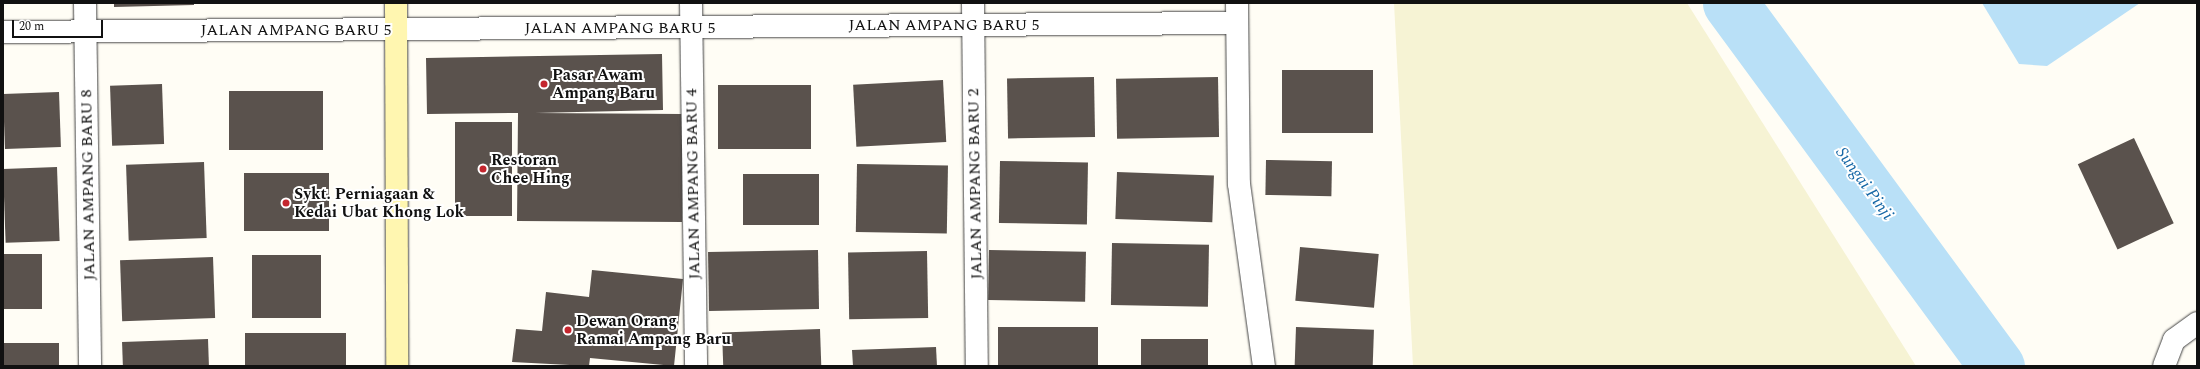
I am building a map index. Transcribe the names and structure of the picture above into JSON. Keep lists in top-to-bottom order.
{
  "streets": {
    "street": [
      "JALAN AMPANG BARU 5",
      "JALAN AMPANG BARU 4",
      "JALAN AMPANG BARU 2",
      "JALAN AMPANG BARU 8"
    ]
  },
  "crossings": [
    ["JALAN AMPANG BARU 5", "JALAN AMPANG BARU 4"],
    ["JALAN AMPANG BARU 5", "JALAN AMPANG BARU 2"],
    ["JALAN AMPANG BARU 5", "JALAN AMPANG BARU 8"]
  ],
  "water": ["Sungai Pinji"],
  "places": [
    "Pasar Awam Ampang Baru",
    "Restoran Chee Hing",
    "Sykt. Perniagaan & Kedai Ubat Khong Lok",
    "Dewan Orang Ramai Ampang Baru"
  ],
  "scale_bar": "20 m"
}
